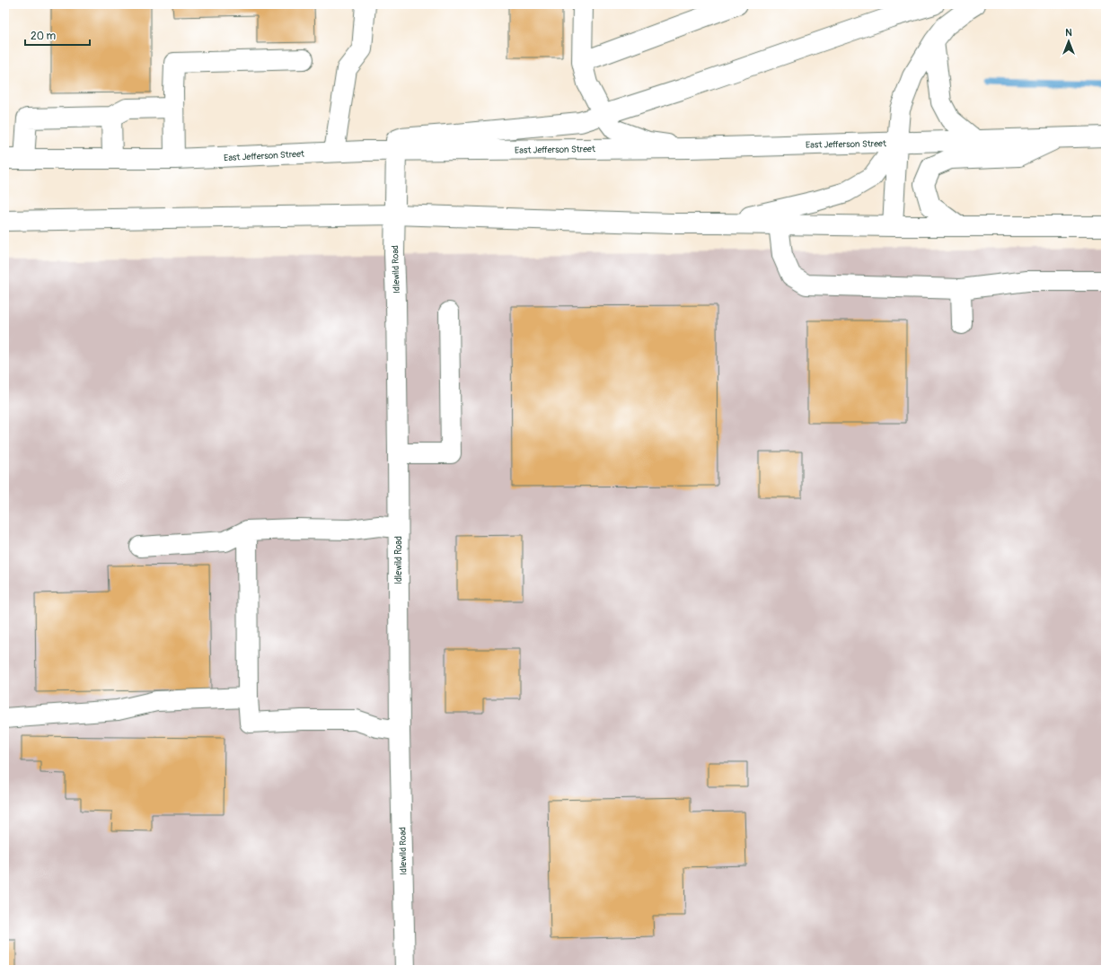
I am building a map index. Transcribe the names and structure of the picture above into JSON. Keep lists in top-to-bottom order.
{
  "streets": {
    "main road": ["East Jefferson Street", "Idlewild Road"]
  },
  "crossings": [
    ["East Jefferson Street", "Idlewild Road"]
  ],
  "scale_bar": "20 m",
  "north": "top"
}
